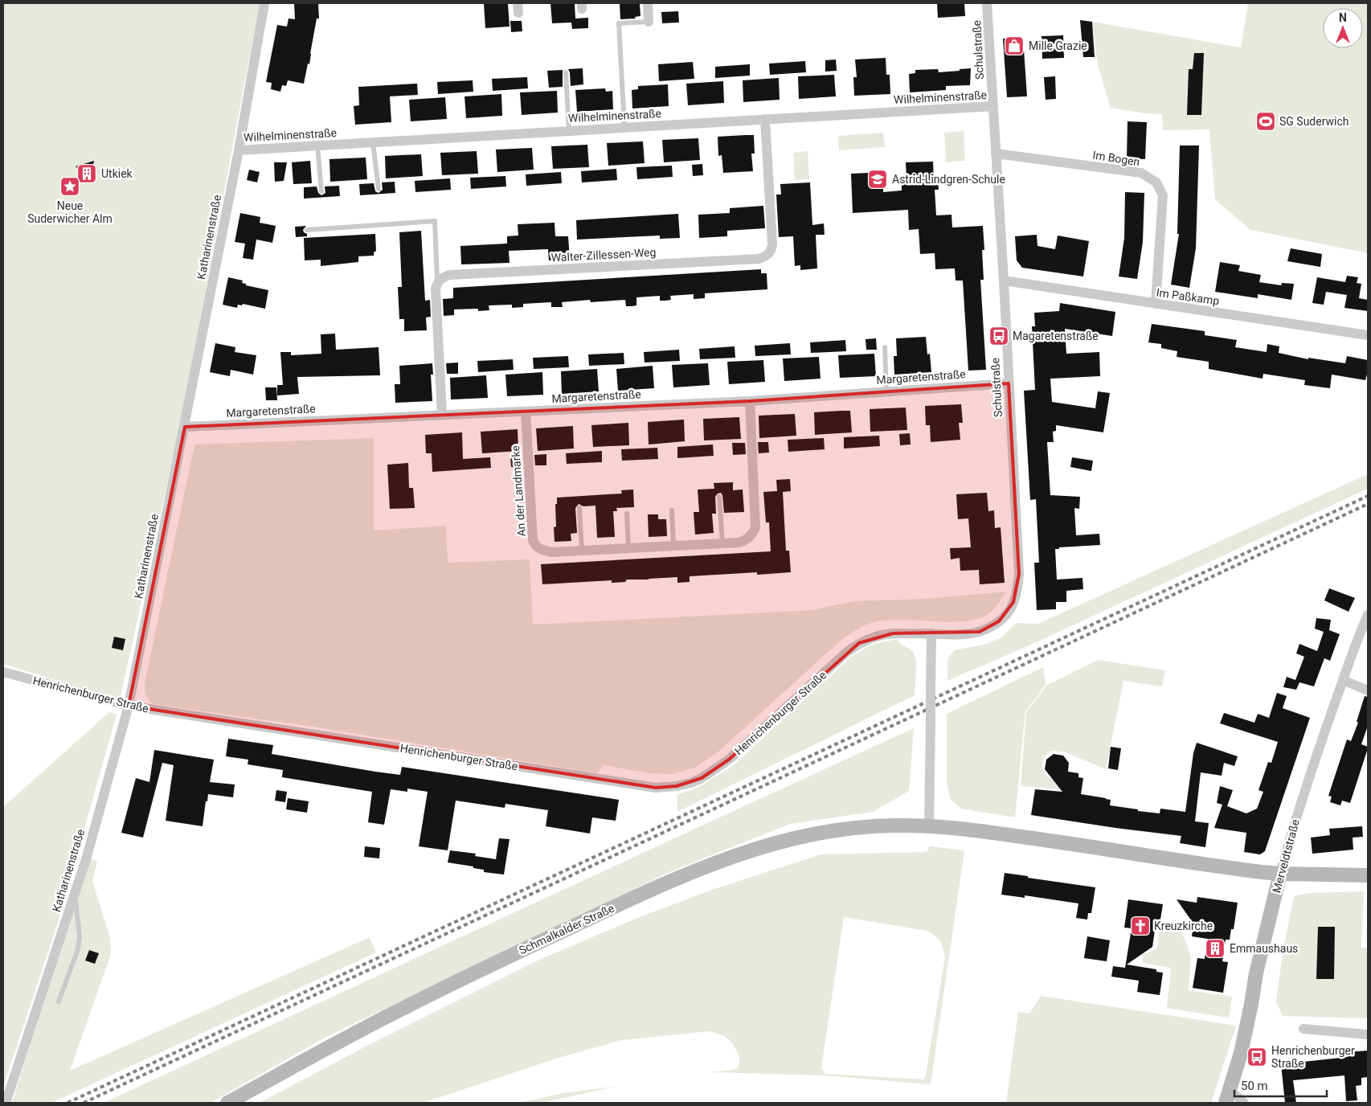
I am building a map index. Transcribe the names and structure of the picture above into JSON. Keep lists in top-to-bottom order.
{
  "streets": {
    "main road": ["Merveldtstraße", "Schmalkalder Straße"],
    "street": [
      "Schulstraße",
      "Wilhelminenstraße",
      "Im Bogen",
      "Katharinenstraße",
      "Walter-Zillessen-Weg",
      "Im Paßkamp",
      "Margaretenstraße",
      "An der Landmarke",
      "Henrichenburger Straße"
    ]
  },
  "crossings": [
    ["Schulstraße", "Wilhelminenstraße"],
    ["Schulstraße", "Im Bogen"],
    ["Schulstraße", "Im Paßkamp"],
    ["Schulstraße", "Margaretenstraße"],
    ["Schulstraße", "Henrichenburger Straße"],
    ["Wilhelminenstraße", "Katharinenstraße"],
    ["Wilhelminenstraße", "Walter-Zillessen-Weg"],
    ["Im Bogen", "Im Paßkamp"],
    ["Katharinenstraße", "Margaretenstraße"],
    ["Katharinenstraße", "Henrichenburger Straße"],
    ["Margaretenstraße", "An der Landmarke"]
  ],
  "places": {
    "shop": ["Mille Grazie"],
    "sports": ["SG Suderwich"],
    "building": ["Utkiek", "Emmaushaus"],
    "school or university": ["Astrid-Lindgren-Schule"],
    "place": ["Neue Suderwicher Alm"],
    "bus stop": ["Magaretenstraße", "Henrichenburger Straße"],
    "church": ["Kreuzkirche"]
  },
  "scale_bar": "50 m",
  "north": "top"
}
